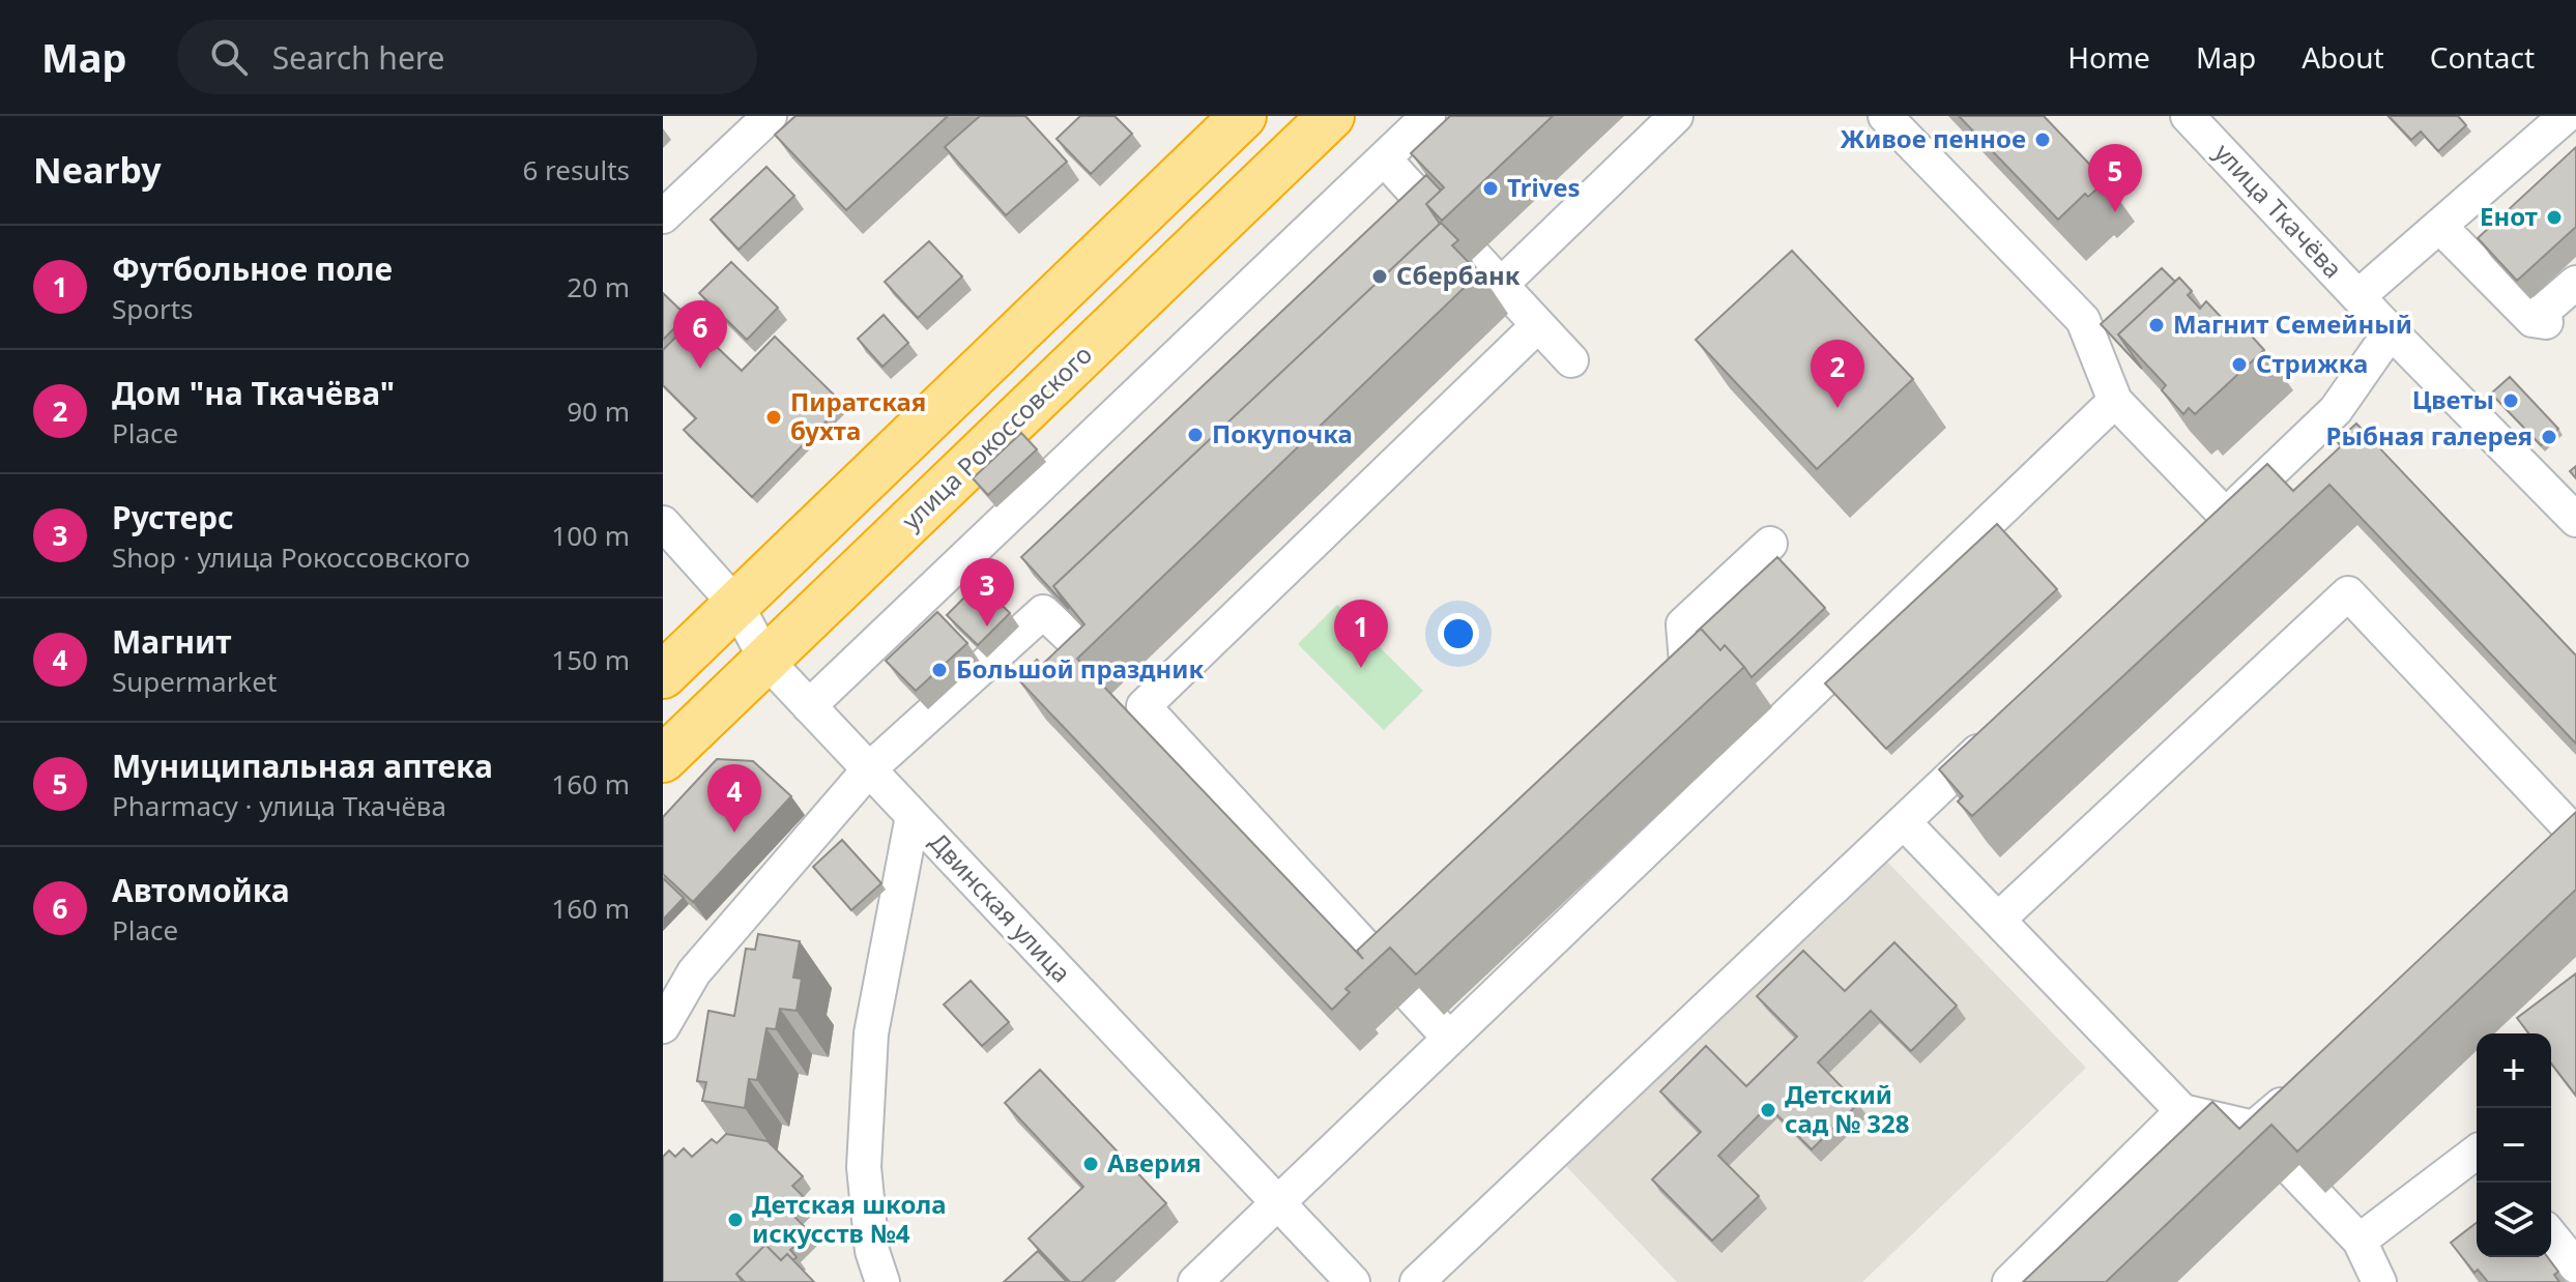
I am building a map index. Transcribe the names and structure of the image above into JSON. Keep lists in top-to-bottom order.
{
  "streets": {
    "highway": ["улица Рокоссовского"],
    "street": ["улица Ткачёва", "Двинская улица"]
  },
  "crossings": [
    ["улица Рокоссовского", "Двинская улица"]
  ],
  "places": [
    "Живое пенное",
    "Trives",
    "Енот",
    "Сбербанк",
    "Магнит Семейный",
    "Стрижка",
    "Цветы",
    "Пиратская бухта",
    "Покупочка",
    "Рыбная галерея",
    "Большой праздник",
    "Детский сад № 328",
    "Аверия",
    "Детская школа искусств №4"
  ],
  "page": {
    "header": "Map",
    "search": "Search here",
    "nav": [
      "Home",
      "Map",
      "About",
      "Contact"
    ],
    "heading": ["Nearby", "6 results"],
    "pins": [
      "5",
      "6",
      "2",
      "3",
      "1",
      "4"
    ],
    "list": [
      {
        "mark": "1",
        "name": "Футбольное поле",
        "note": "Sports",
        "value": "20 m"
      },
      {
        "mark": "2",
        "name": "Дом \"на Ткачёва\"",
        "note": "Place",
        "value": "90 m"
      },
      {
        "mark": "3",
        "name": "Рустерс",
        "note": "Shop · улица Рокоссовского",
        "value": "100 m"
      },
      {
        "mark": "4",
        "name": "Магнит",
        "note": "Supermarket",
        "value": "150 m"
      },
      {
        "mark": "5",
        "name": "Муниципальная аптека",
        "note": "Pharmacy · улица Ткачёва",
        "value": "160 m"
      },
      {
        "mark": "6",
        "name": "Автомойка",
        "note": "Place",
        "value": "160 m"
      }
    ],
    "map_buttons": ["+", "−"]
  }
}
